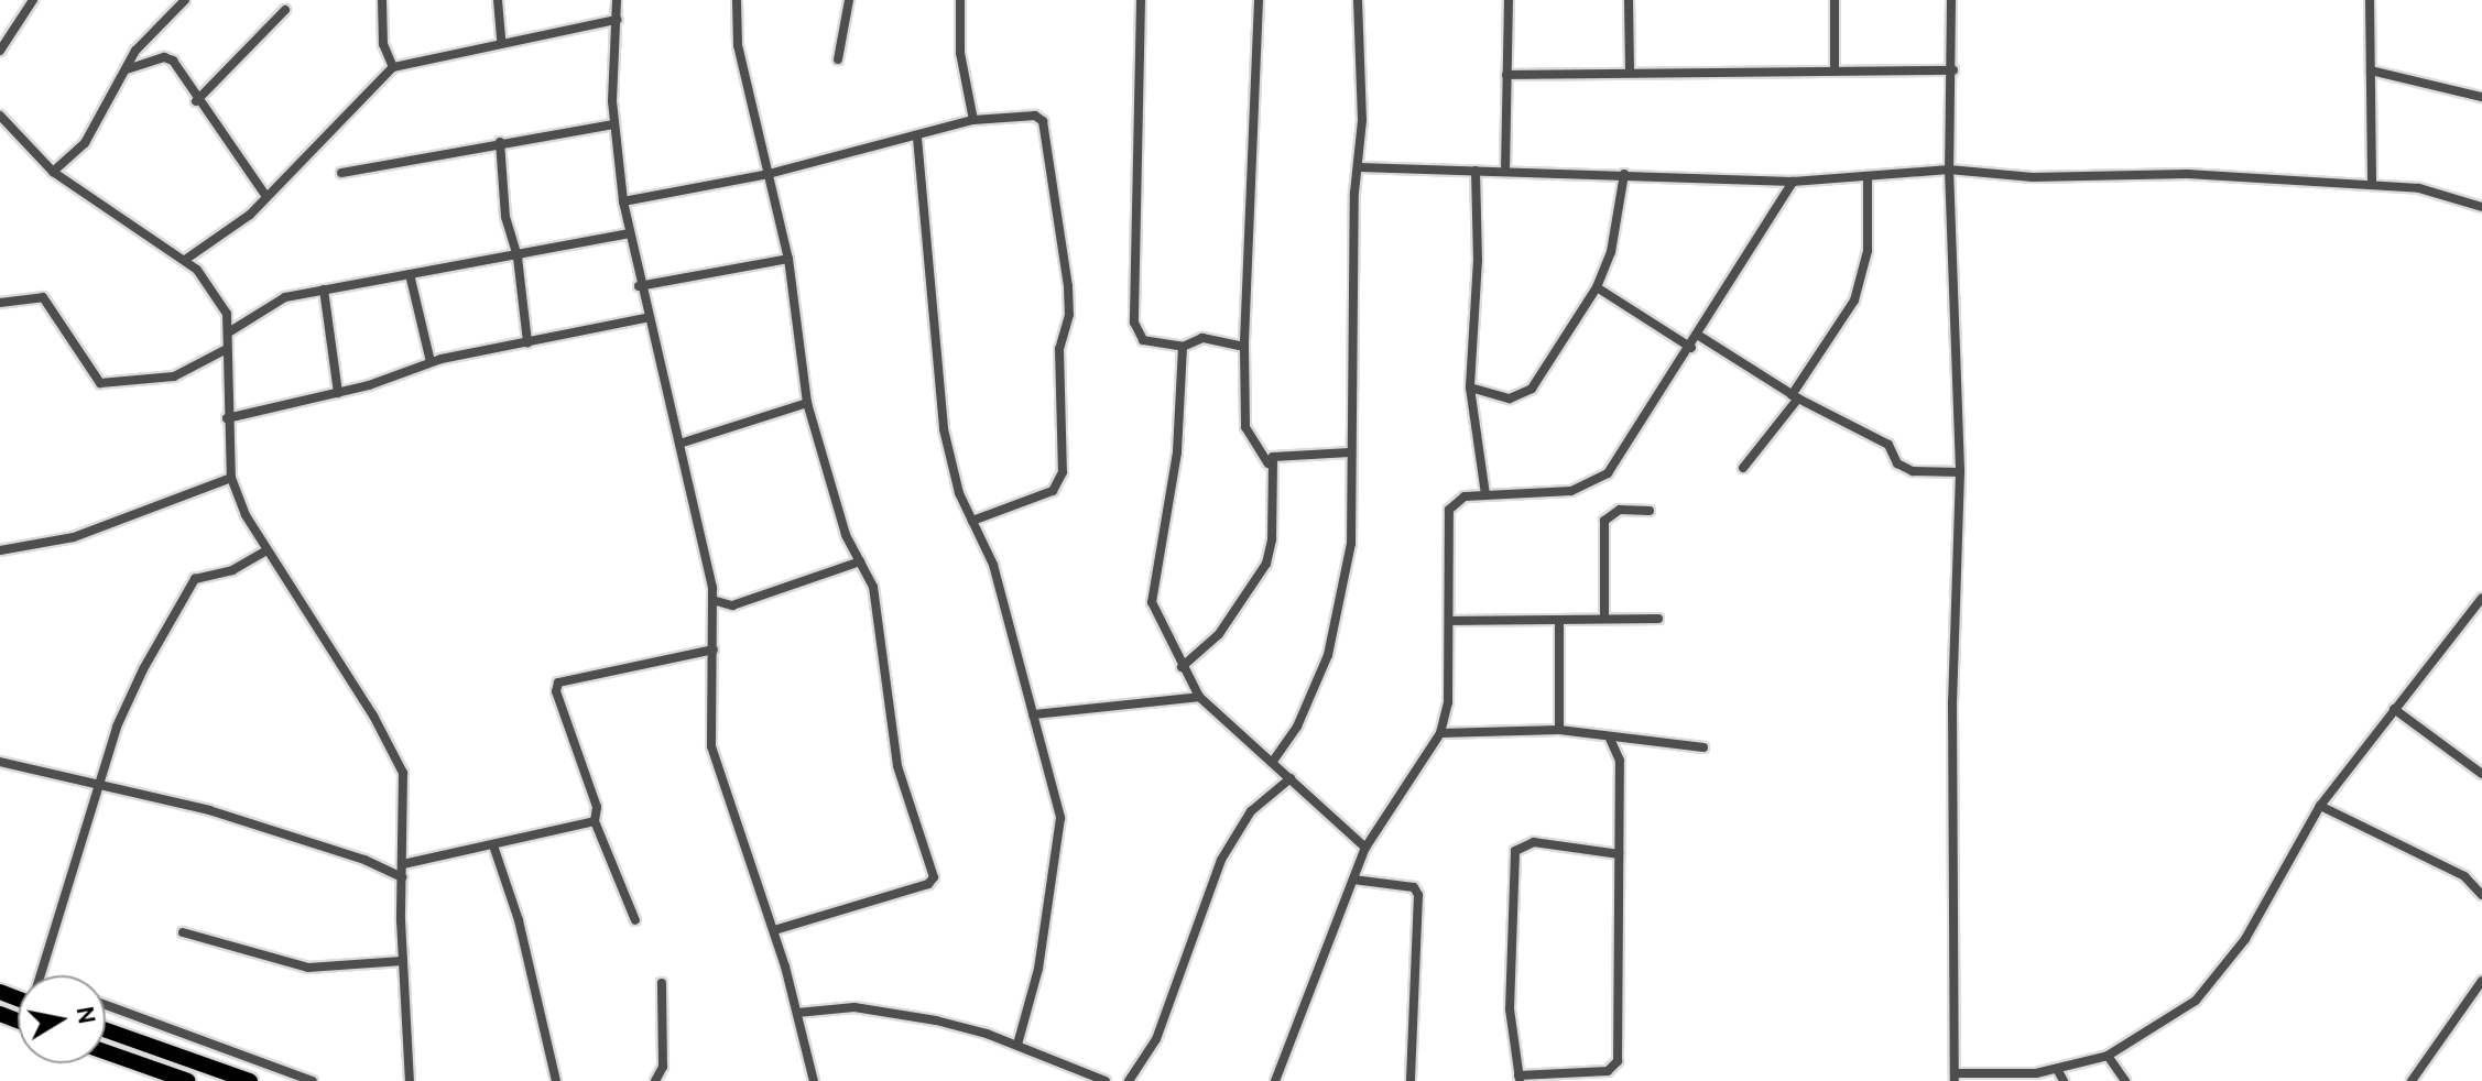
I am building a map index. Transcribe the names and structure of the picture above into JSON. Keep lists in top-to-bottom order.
{
  "north": "right"
}
